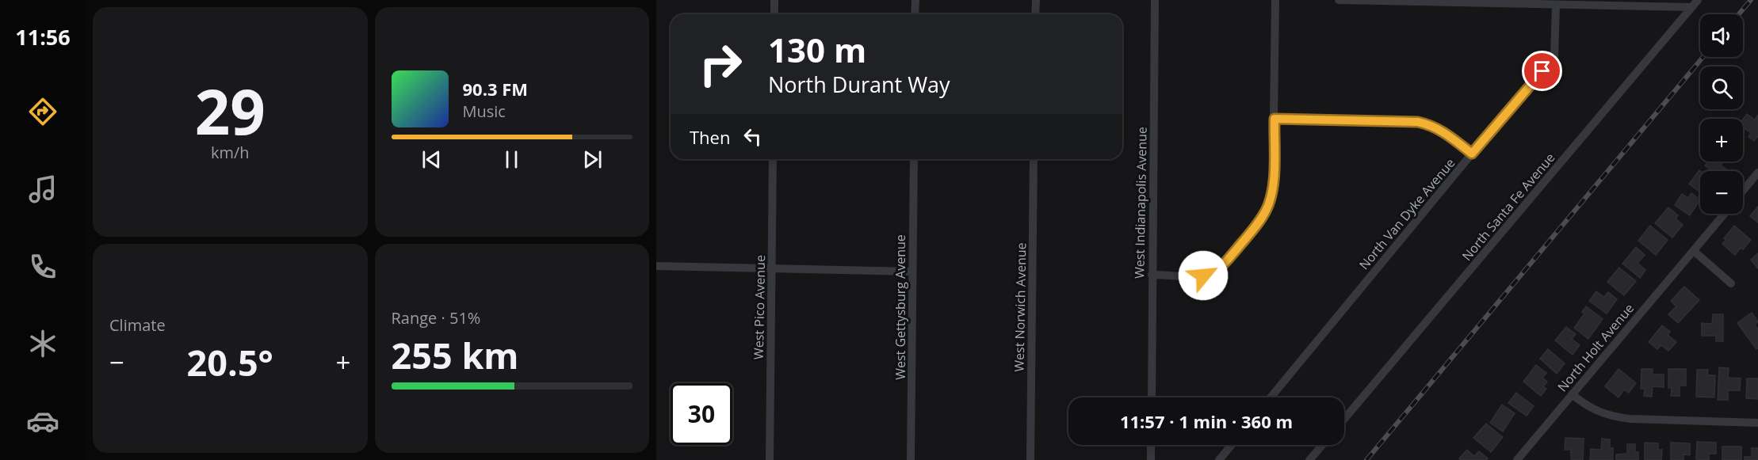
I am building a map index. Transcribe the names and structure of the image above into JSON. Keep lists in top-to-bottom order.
{
  "streets": {
    "street": [
      "West Indianapolis Avenue",
      "North Santa Fe Avenue",
      "North Van Dyke Avenue",
      "West Pico Avenue",
      "West Gettysburg Avenue",
      "West Norwich Avenue",
      "North Holt Avenue"
    ]
  },
  "page": {
    "tabs": "11:56",
    "tile": [
      ["29", "km/h"],
      "Climate",
      ["Range · 51%", "255 km"]
    ],
    "map_buttons": ["+", "−"],
    "turn": ["130 m", "North Durant Way"],
    "song": ["90.3 FM", "Music"],
    "then": "Then",
    "heat": ["−", "20.5°", "+"],
    "limit": "30",
    "trip": "11:57 · 1 min · 360 m"
  }
}
